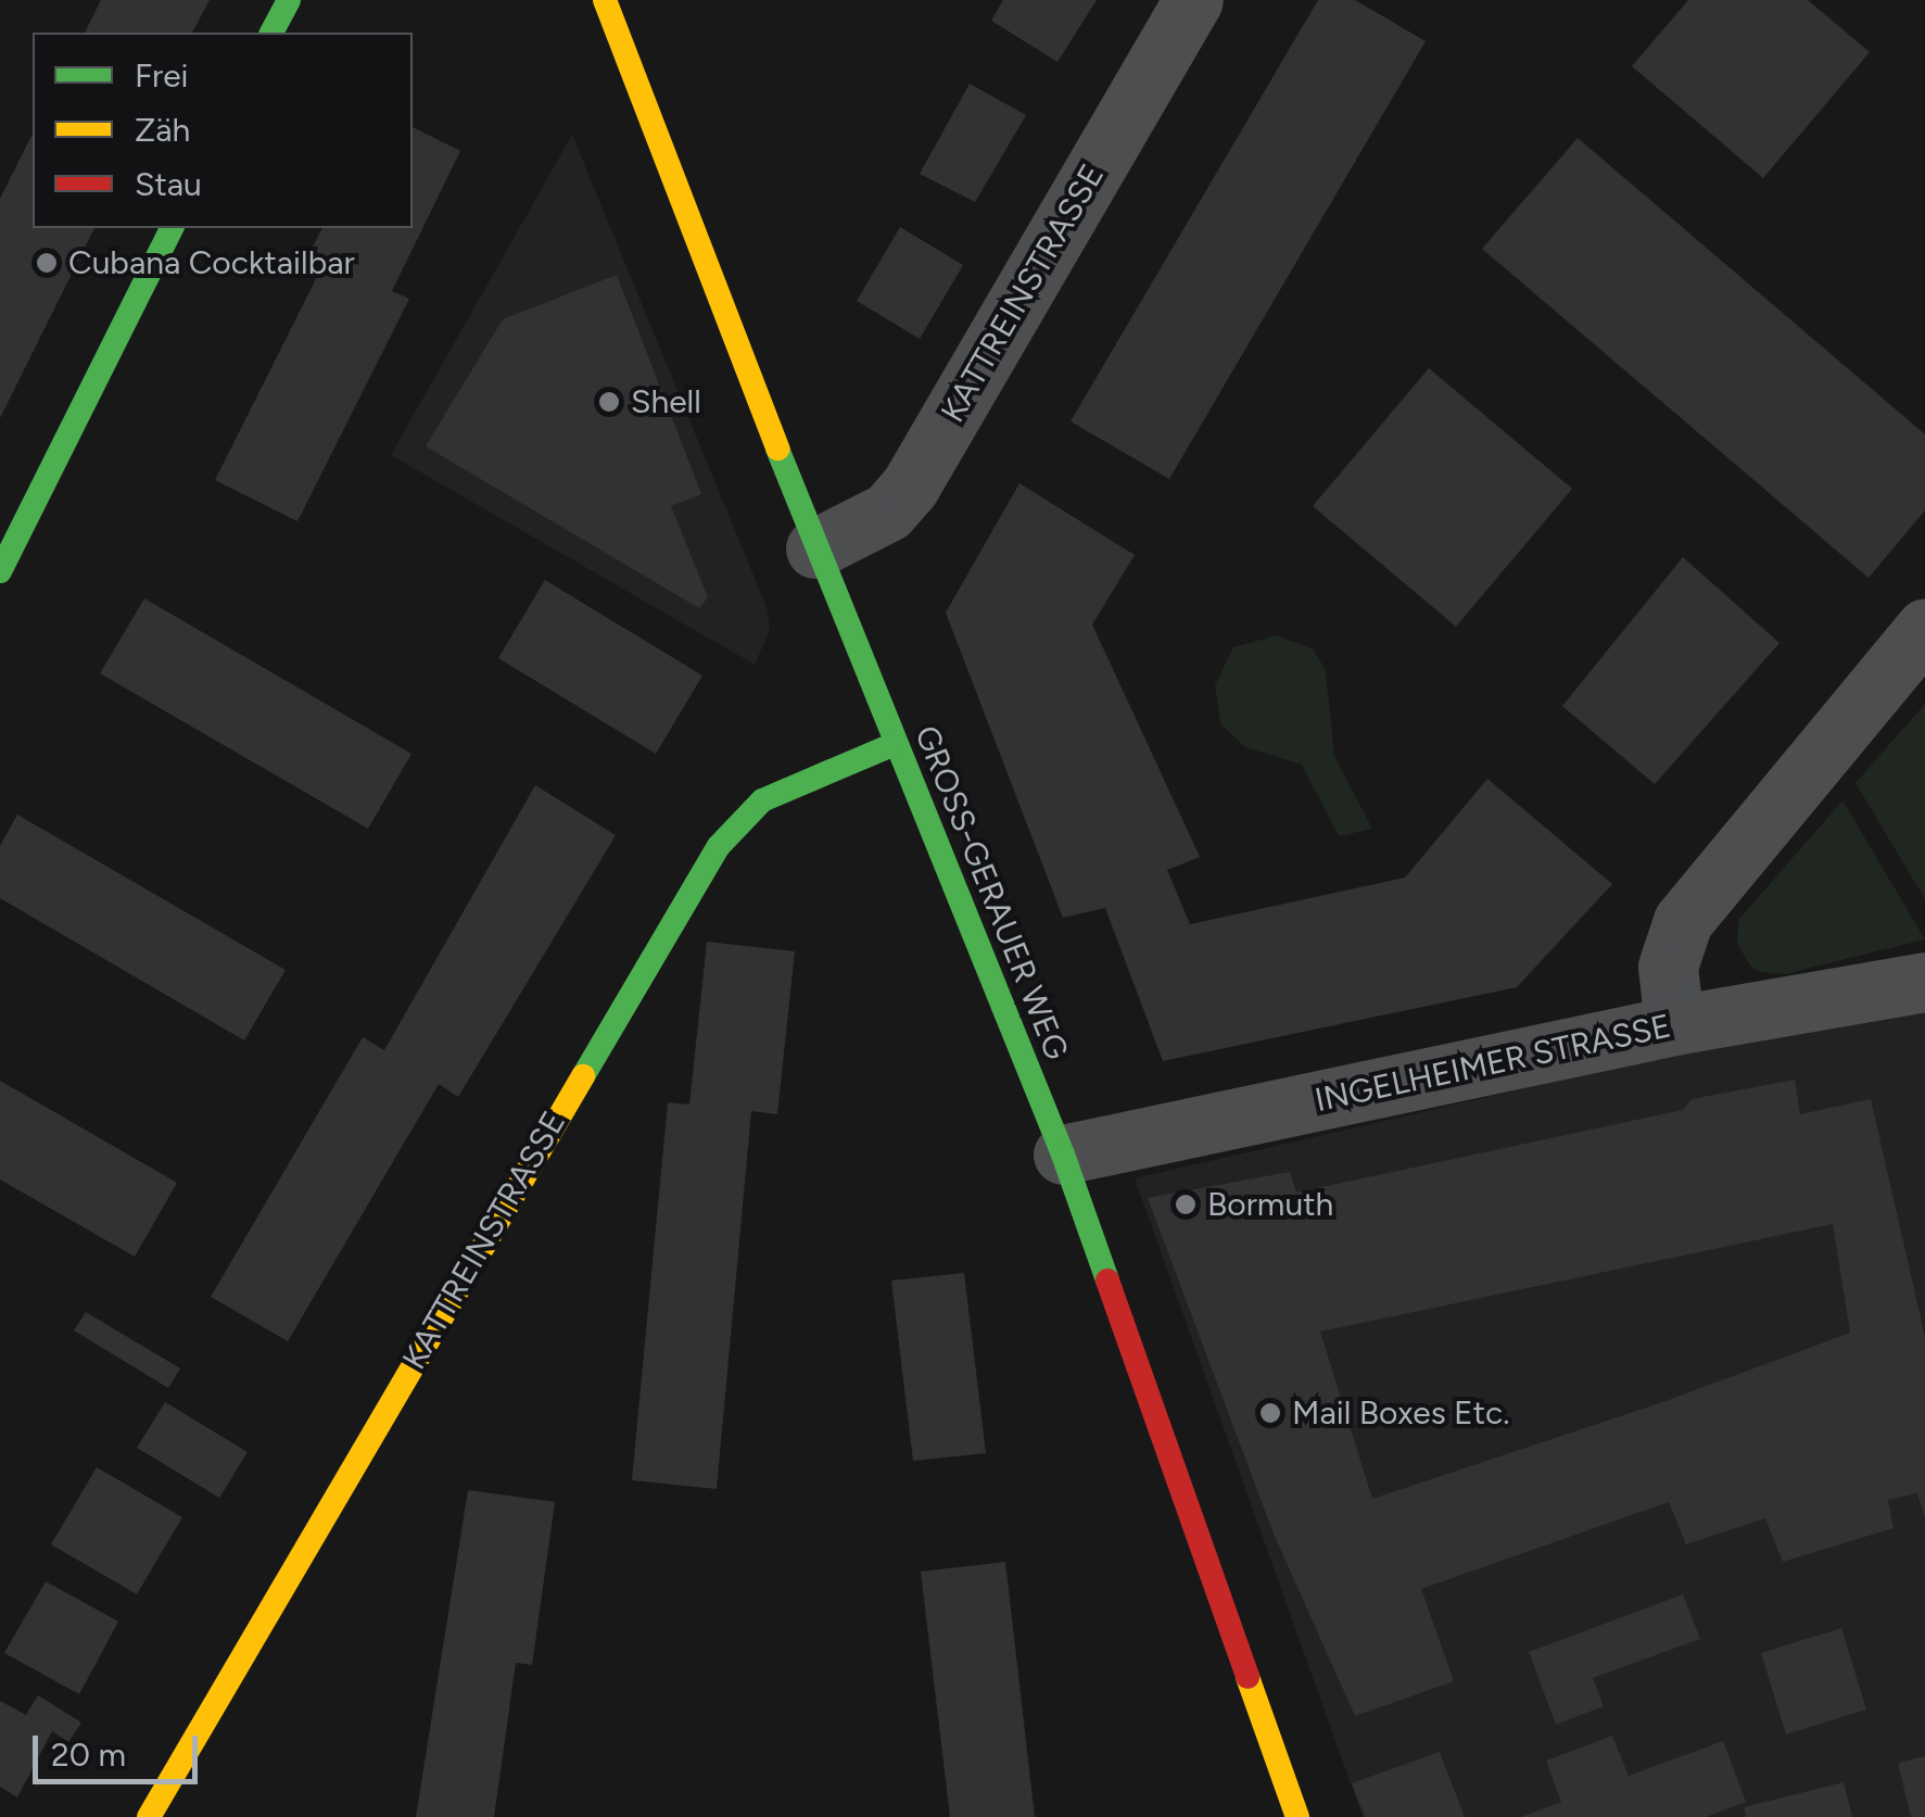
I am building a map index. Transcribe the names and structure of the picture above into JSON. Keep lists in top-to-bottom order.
{
  "streets": {
    "main road": ["KATTREINSTRASSE", "GROSS-GERAUER WEG"],
    "street": ["INGELHEIMER STRASSE"]
  },
  "crossings": [
    ["KATTREINSTRASSE", "GROSS-GERAUER WEG"],
    ["GROSS-GERAUER WEG", "INGELHEIMER STRASSE"]
  ],
  "places": [
    "Cubana Cocktailbar",
    "Shell",
    "Bormuth",
    "Mail Boxes Etc."
  ],
  "legend": ["Frei", "Zäh", "Stau"],
  "scale_bar": "20 m"
}
